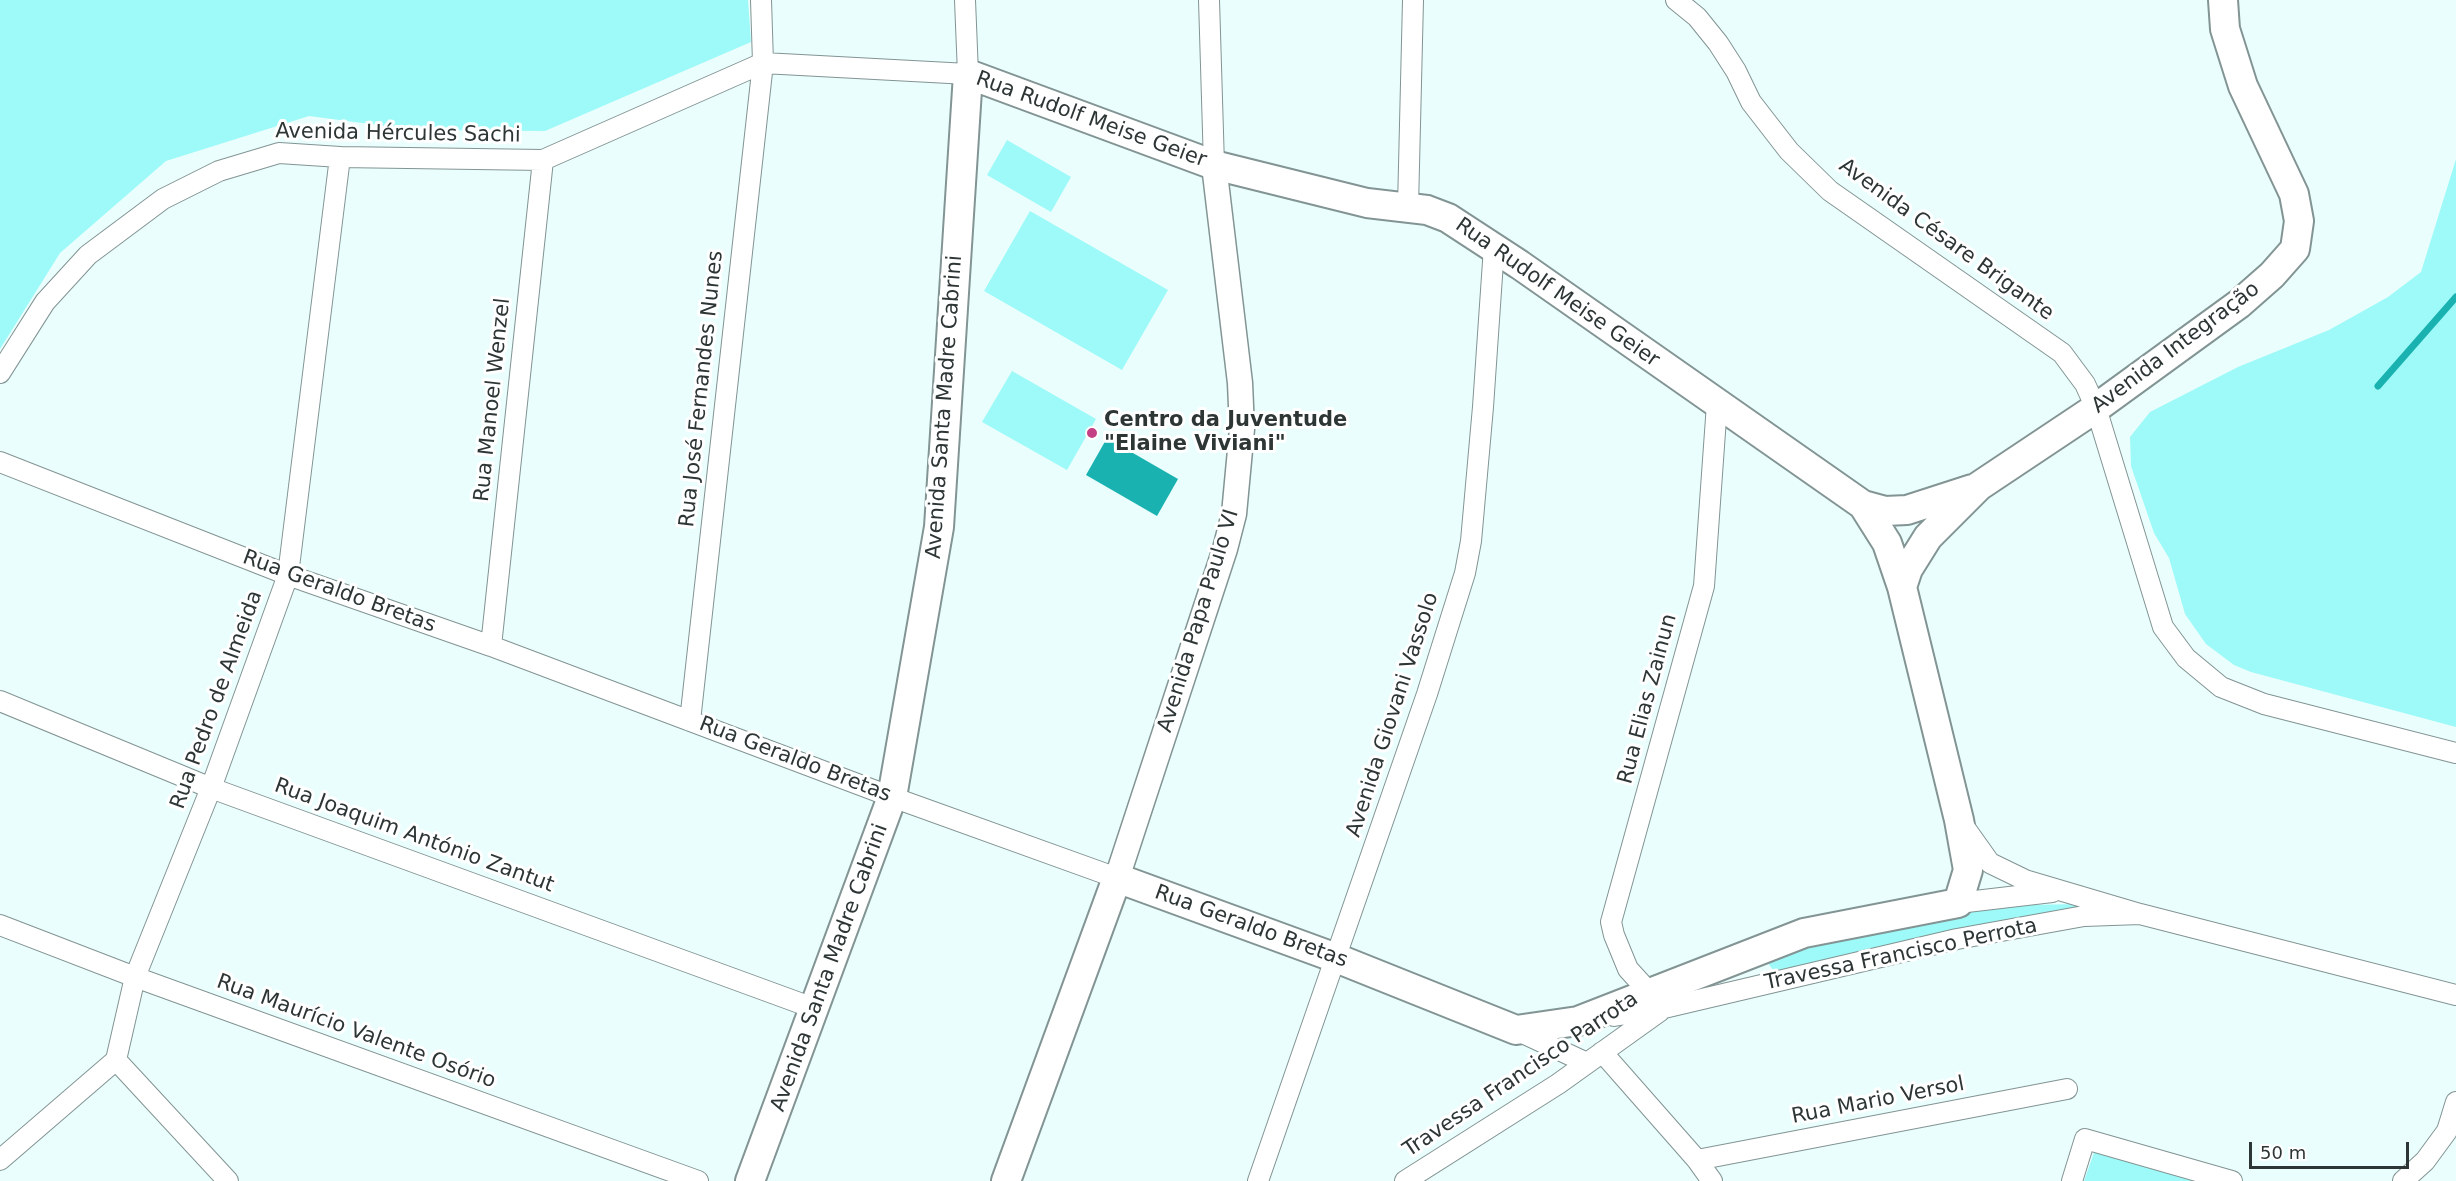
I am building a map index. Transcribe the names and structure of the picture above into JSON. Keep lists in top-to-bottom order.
{
  "streets": {
    "main road": [
      "Rua Rudolf Meise Geier",
      "Avenida Integração",
      "Avenida Santa Madre Cabrini",
      "Rua Geraldo Bretas",
      "Avenida Papa Paulo VI",
      "Travessa Francisco Perrota"
    ],
    "street": [
      "Avenida Hércules Sachi",
      "Avenida Césare Brigante",
      "Rua José Fernandes Nunes",
      "Rua Manoel Wenzel",
      "Rua Elias Zainun",
      "Rua Pedro de Almeida",
      "Avenida Giovani Vassolo",
      "Rua Joaquim António Zantut",
      "Rua Maurício Valente Osório",
      "Travessa Francisco Parrota",
      "Rua Mario Versol"
    ]
  },
  "crossings": [
    ["Rua Rudolf Meise Geier", "Avenida Hércules Sachi"],
    ["Rua Rudolf Meise Geier", "Avenida Integração"],
    ["Rua Rudolf Meise Geier", "Rua José Fernandes Nunes"],
    ["Rua Rudolf Meise Geier", "Avenida Santa Madre Cabrini"],
    ["Rua Rudolf Meise Geier", "Avenida Papa Paulo VI"],
    ["Rua Rudolf Meise Geier", "Rua Elias Zainun"],
    ["Rua Rudolf Meise Geier", "Avenida Giovani Vassolo"],
    ["Avenida Hércules Sachi", "Rua José Fernandes Nunes"],
    ["Avenida Hércules Sachi", "Rua Manoel Wenzel"],
    ["Avenida Hércules Sachi", "Rua Pedro de Almeida"],
    ["Avenida Césare Brigante", "Avenida Integração"],
    ["Rua José Fernandes Nunes", "Rua Geraldo Bretas"],
    ["Rua Manoel Wenzel", "Rua Geraldo Bretas"],
    ["Avenida Santa Madre Cabrini", "Rua Geraldo Bretas"],
    ["Avenida Santa Madre Cabrini", "Rua Joaquim António Zantut"],
    ["Rua Geraldo Bretas", "Avenida Papa Paulo VI"],
    ["Rua Geraldo Bretas", "Rua Pedro de Almeida"],
    ["Rua Geraldo Bretas", "Avenida Giovani Vassolo"],
    ["Rua Geraldo Bretas", "Travessa Francisco Perrota"],
    ["Rua Geraldo Bretas", "Travessa Francisco Parrota"],
    ["Rua Geraldo Bretas", "Rua Mario Versol"],
    ["Rua Elias Zainun", "Travessa Francisco Perrota"],
    ["Rua Elias Zainun", "Travessa Francisco Parrota"],
    ["Rua Pedro de Almeida", "Rua Joaquim António Zantut"],
    ["Rua Pedro de Almeida", "Rua Maurício Valente Osório"],
    ["Travessa Francisco Perrota", "Travessa Francisco Parrota"]
  ],
  "places": ["Centro da Juventude \"Elaine Viviani\""],
  "scale_bar": "50 m"
}
